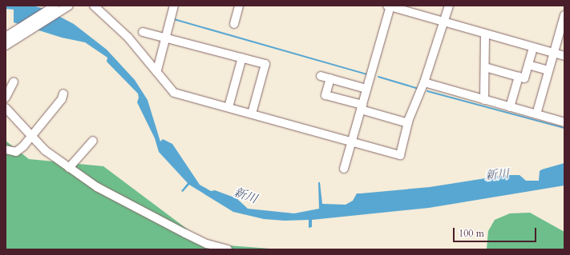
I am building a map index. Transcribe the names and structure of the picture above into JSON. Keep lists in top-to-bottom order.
{
  "water": ["新川"],
  "scale_bar": "100 m"
}
